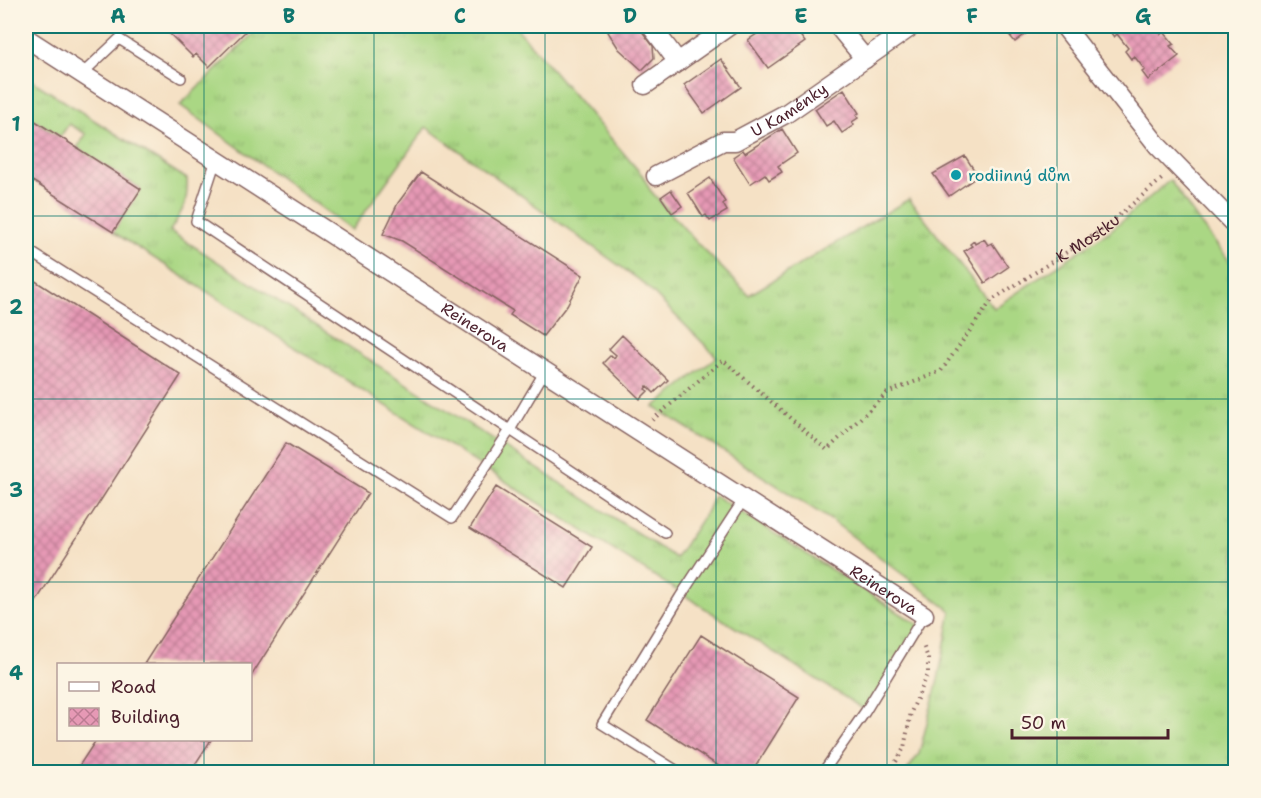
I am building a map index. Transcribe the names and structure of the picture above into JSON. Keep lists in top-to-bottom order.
{
  "streets": {
    "street": ["U Kaménky", "Reinerova"],
    "path": ["K Mostku"]
  },
  "crossings": [
    ["K Mostku", "Reinerova"]
  ],
  "places": ["rodiinný dům"],
  "legend": ["Road", "Building"],
  "scale_bar": "50 m",
  "grid": {
    "columns": [
      "A",
      "B",
      "C",
      "D",
      "E",
      "F",
      "G"
    ],
    "rows": [
      "1",
      "2",
      "3",
      "4"
    ]
  }
}
